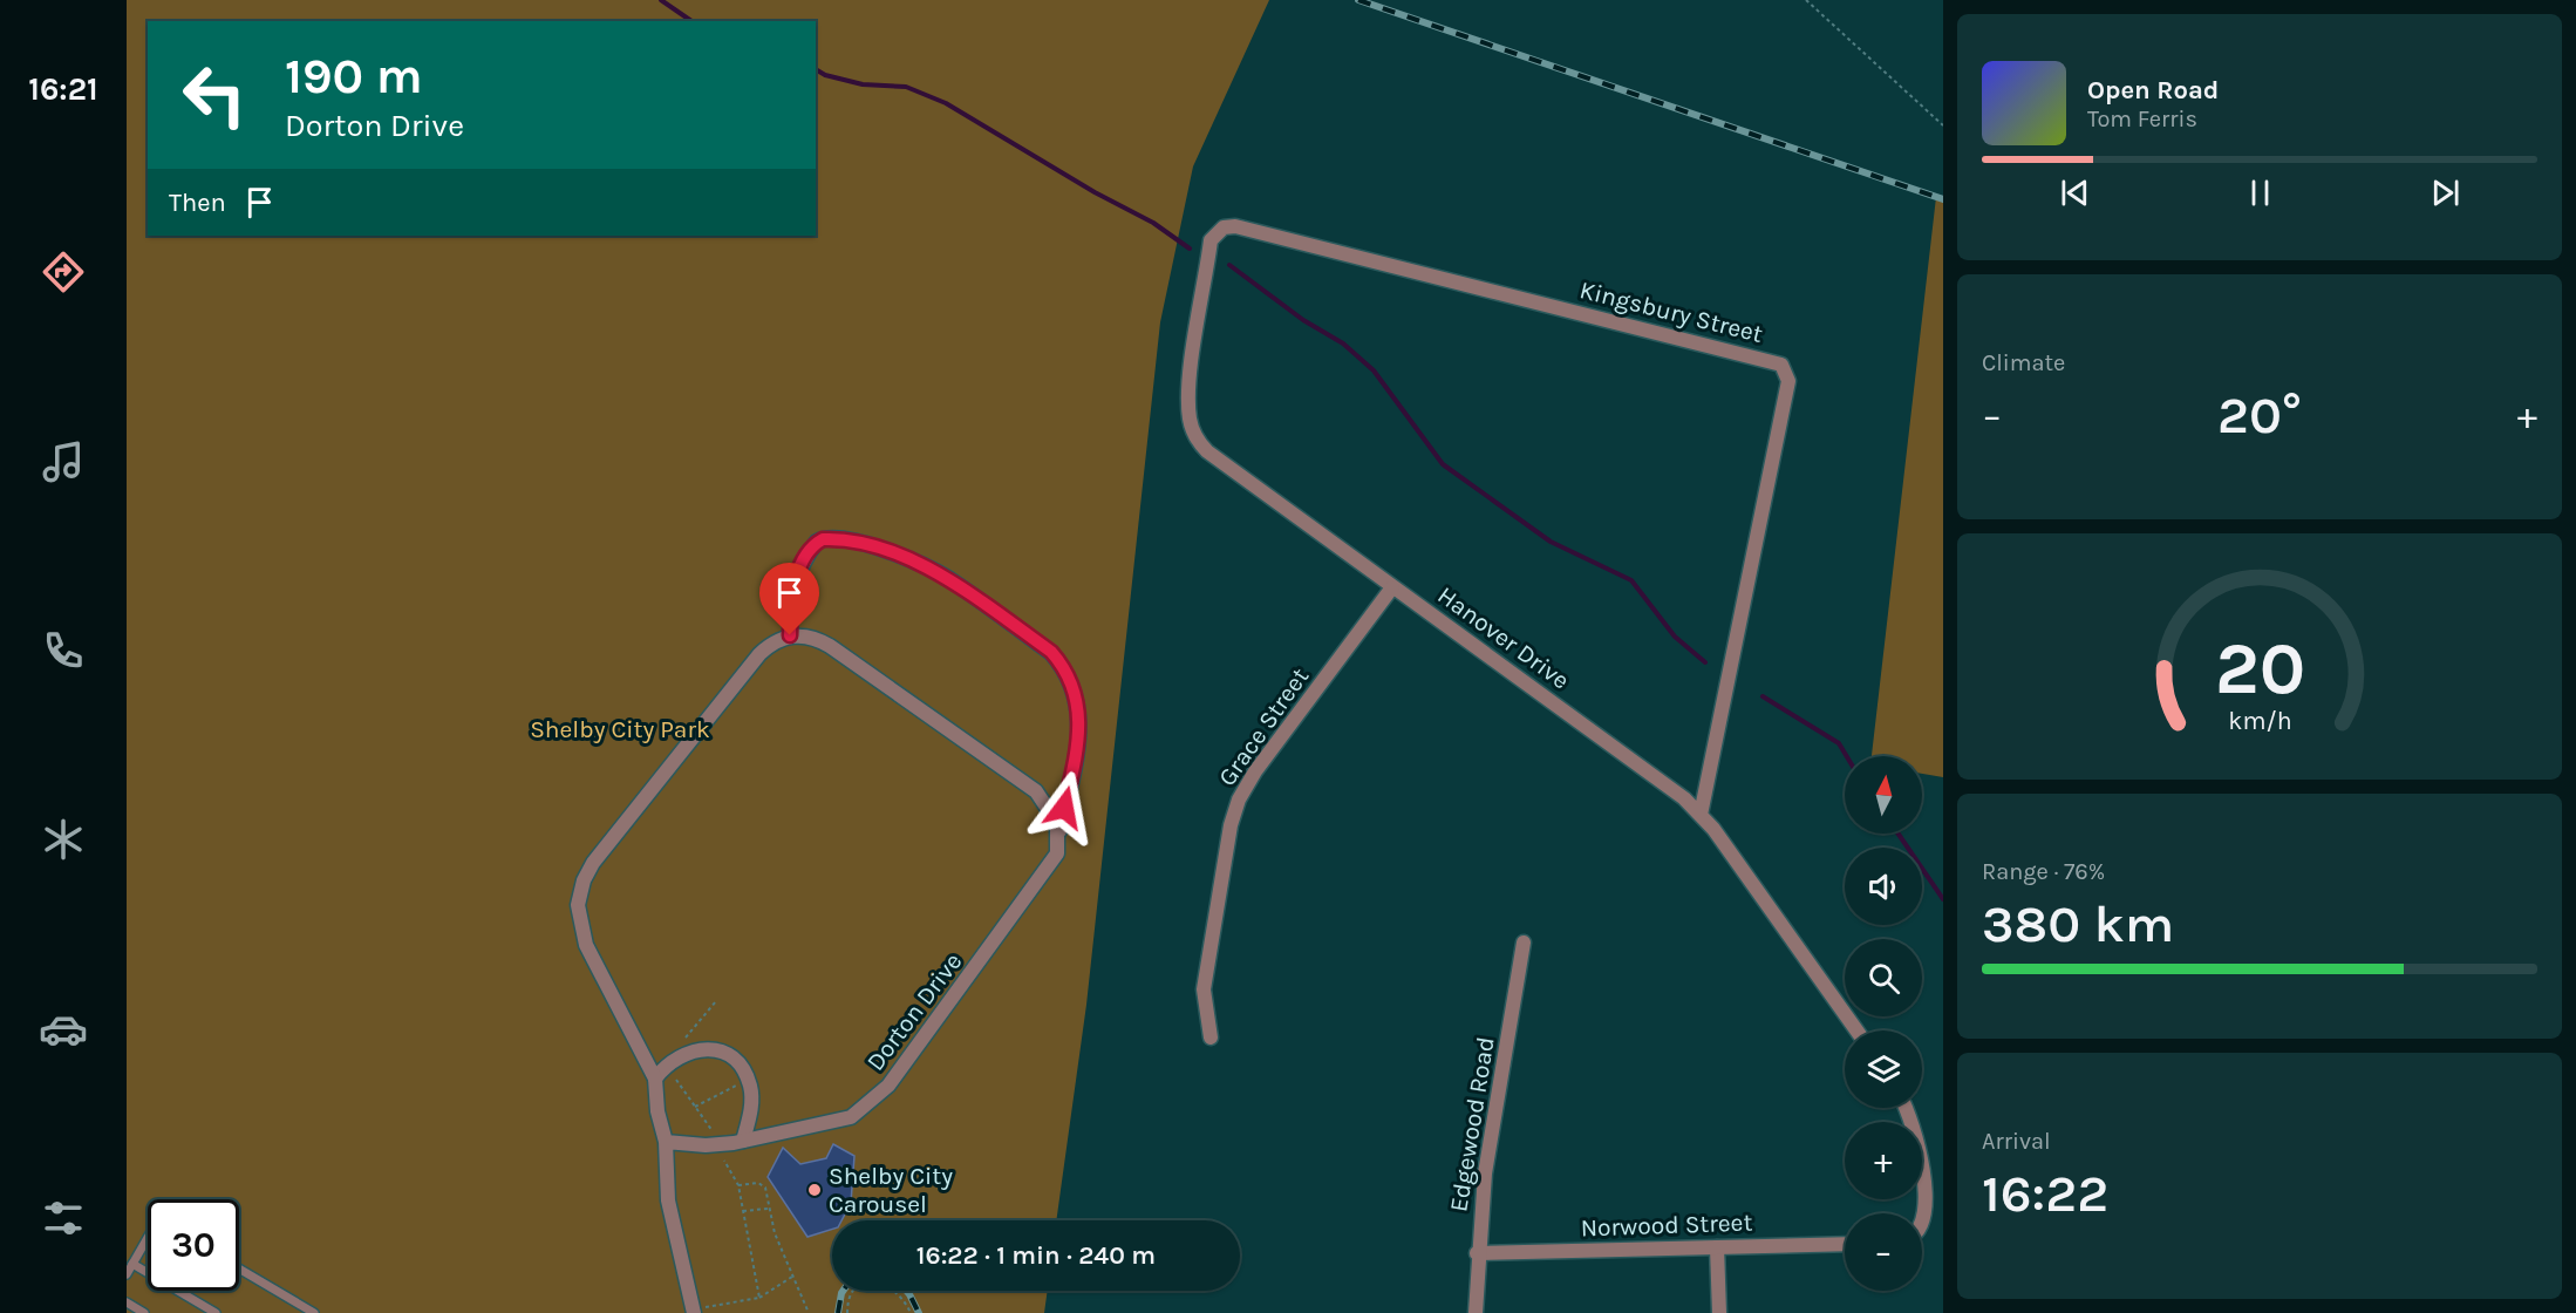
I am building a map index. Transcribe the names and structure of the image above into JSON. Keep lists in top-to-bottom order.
{
  "streets": {
    "street": [
      "Kingsbury Street",
      "Hanover Drive",
      "Grace Street",
      "Dorton Drive",
      "Edgewood Road",
      "Norwood Street"
    ]
  },
  "crossings": [
    ["Kingsbury Street", "Hanover Drive"],
    ["Hanover Drive", "Grace Street"],
    ["Edgewood Road", "Norwood Street"]
  ],
  "parks": ["Shelby City Park"],
  "places": ["Shelby City Carousel"],
  "north": "top",
  "page": {
    "tabs": "16:21",
    "turn": ["190 m", "Dorton Drive"],
    "song": ["Open Road", "Tom Ferris"],
    "then": "Then",
    "tile": [
      "Climate",
      ["Range · 76%", "380 km"],
      ["Arrival", "16:22"]
    ],
    "heat": ["−", "20°", "+"],
    "map_buttons": ["+", "−"],
    "limit": "30",
    "trip": "16:22 · 1 min · 240 m",
    "gauge": ["20", "km/h"]
  }
}
